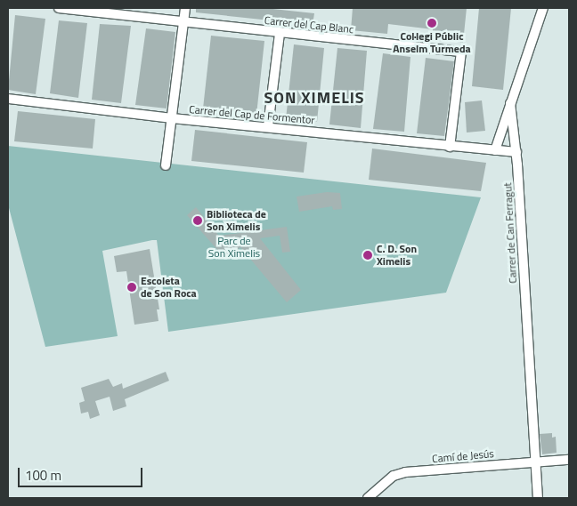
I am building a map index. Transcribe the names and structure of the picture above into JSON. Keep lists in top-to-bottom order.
{
  "streets": {
    "street": [
      "Carrer del Cap Blanc",
      "Carrer del Cap de Formentor",
      "Carrer de Can Ferragut",
      "Camí de Jesús"
    ]
  },
  "crossings": [
    ["Carrer del Cap Blanc", "Carrer del Cap de Formentor"],
    ["Carrer de Can Ferragut", "Camí de Jesús"]
  ],
  "districts": ["SON XIMELIS"],
  "parks": ["Parc de Son Ximelis"],
  "places": [
    "Col·legi Públic Anselm Turmeda",
    "Biblioteca de Son Ximelis",
    "C. D. Son Ximelis",
    "Escoleta de Son Roca"
  ],
  "scale_bar": "100 m"
}
